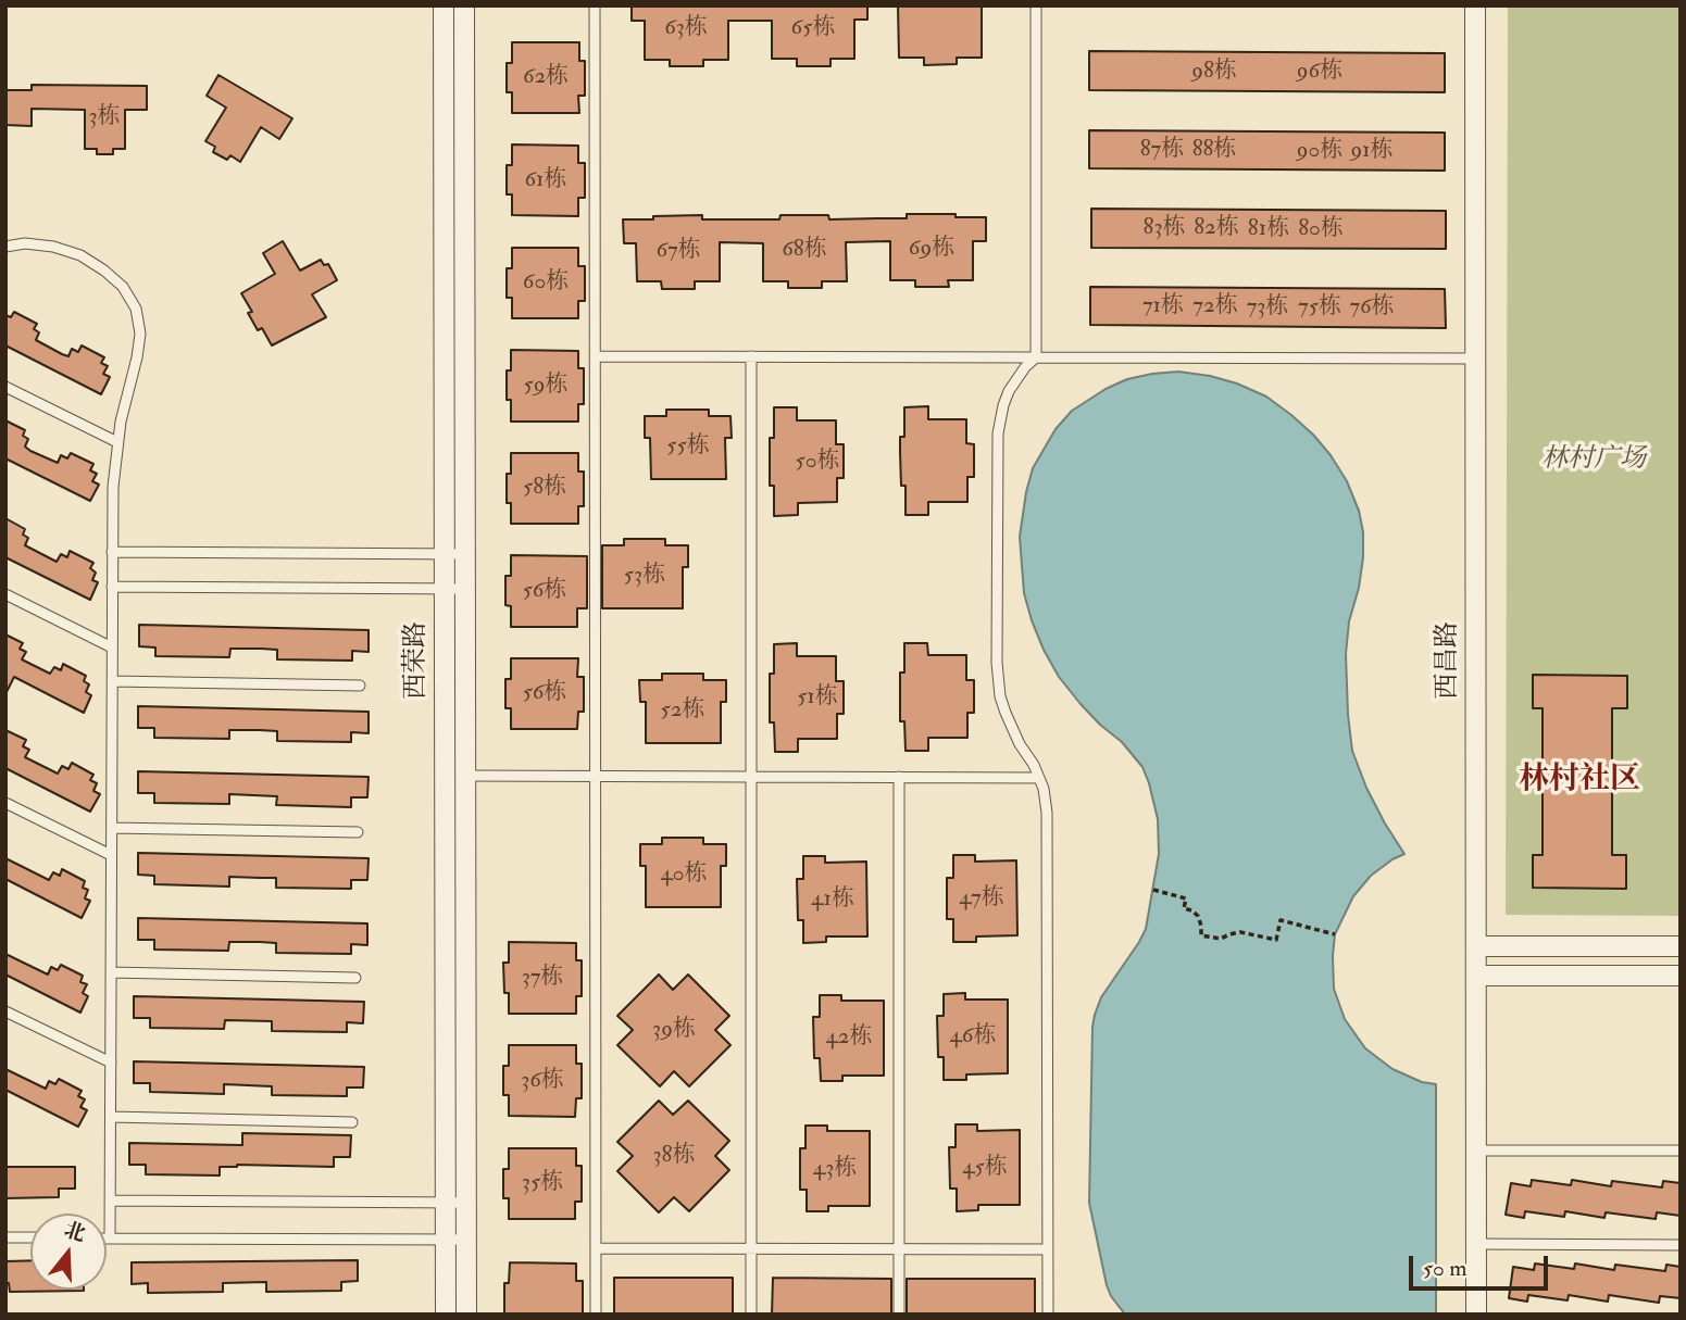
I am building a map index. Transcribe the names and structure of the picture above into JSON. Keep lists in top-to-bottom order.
{
  "streets": {
    "street": ["西荣路", "西昌路"]
  },
  "districts": ["林村社区"],
  "parks": ["林村广场"],
  "house_numbers": [
    "63栋",
    "65栋",
    "98栋",
    "96栋",
    "62栋",
    "3栋",
    "87栋",
    "88栋",
    "90栋",
    "91栋",
    "61栋",
    "83栋",
    "82栋",
    "81栋",
    "80栋",
    "69栋",
    "68栋",
    "67栋",
    "60栋",
    "71栋",
    "72栋",
    "73栋",
    "75栋",
    "76栋",
    "59栋",
    "55栋",
    "50栋",
    "58栋",
    "53栋",
    "56栋",
    "56栋",
    "51栋",
    "52栋",
    "40栋",
    "47栋",
    "41栋",
    "37栋",
    "39栋",
    "46栋",
    "42栋",
    "36栋",
    "38栋",
    "45栋",
    "43栋",
    "35栋"
  ],
  "scale_bar": "50 m",
  "north": "top"
}
